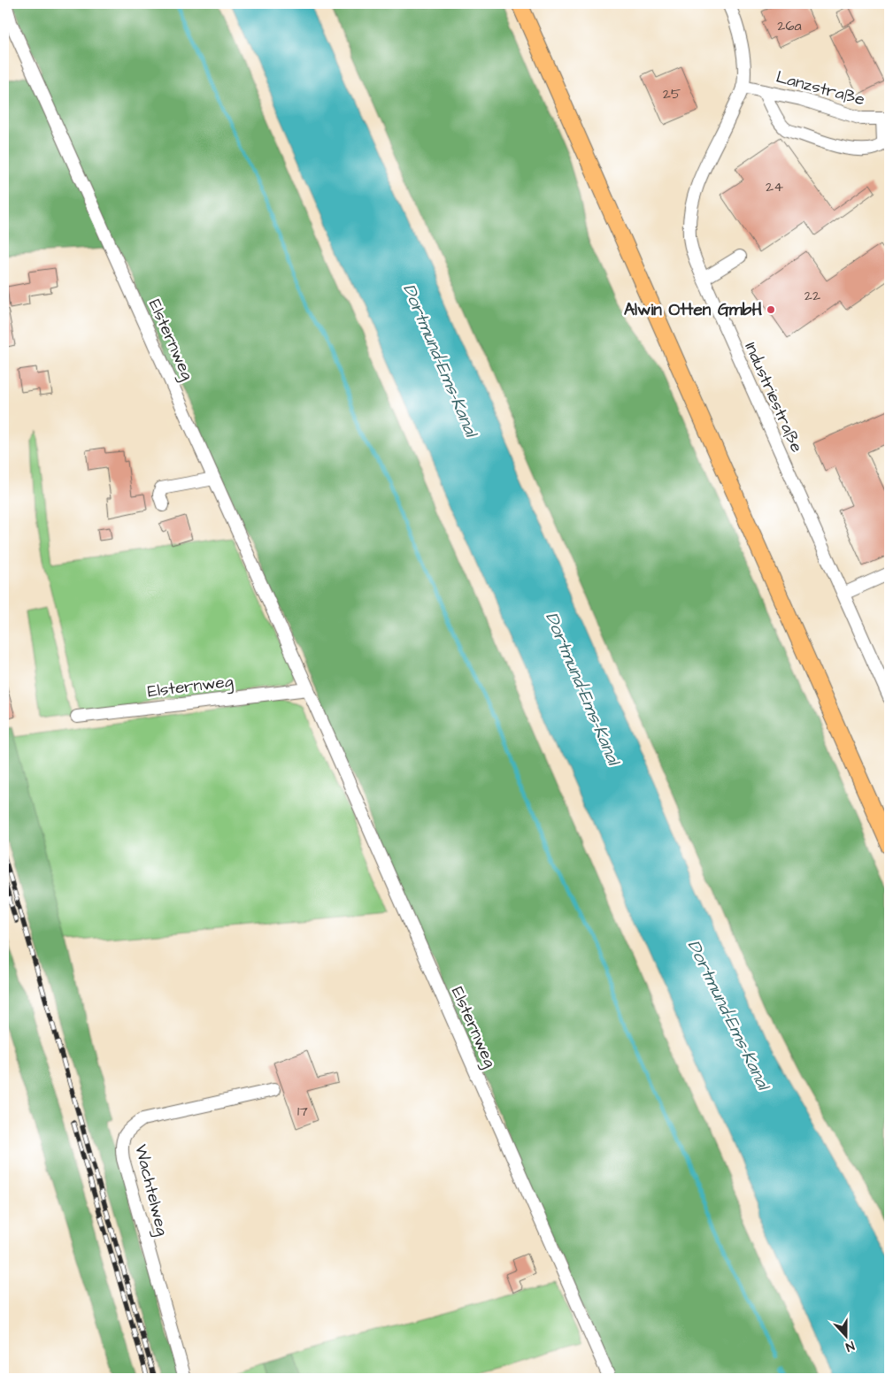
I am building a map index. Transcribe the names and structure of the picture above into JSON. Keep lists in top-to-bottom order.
{
  "streets": {
    "street": [
      "Lanzstraße",
      "Elsternweg",
      "Industriestraße",
      "Wachtelweg"
    ]
  },
  "crossings": [
    ["Lanzstraße", "Industriestraße"]
  ],
  "water": ["Dortmund-Ems-Kanal"],
  "places": ["Alwin Otten GmbH"],
  "house_numbers": [
    "26a",
    "25",
    "24",
    "22",
    "17"
  ],
  "north": "bottom"
}
